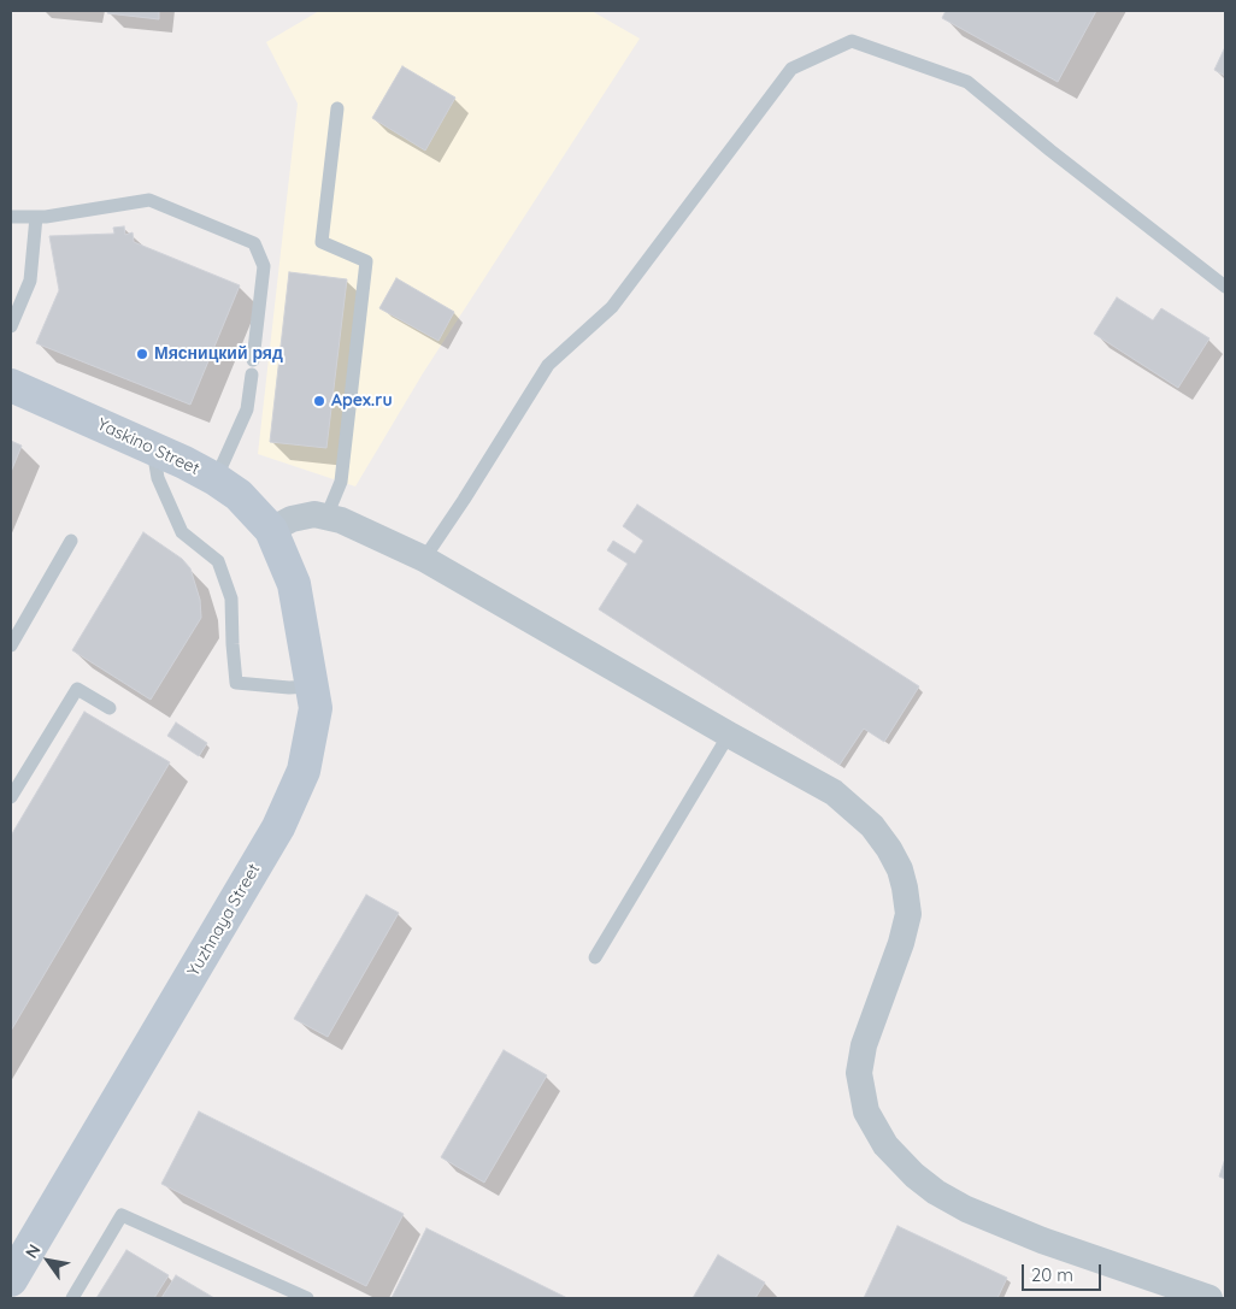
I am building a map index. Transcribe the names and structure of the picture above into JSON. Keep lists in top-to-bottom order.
{
  "streets": {
    "street": ["Yaskino Street", "Yuzhnaya Street"]
  },
  "crossings": [
    ["Yaskino Street", "Yuzhnaya Street"]
  ],
  "places": ["Мясницкий ряд", "Apex.ru"],
  "scale_bar": "20 m",
  "north": "top left"
}
